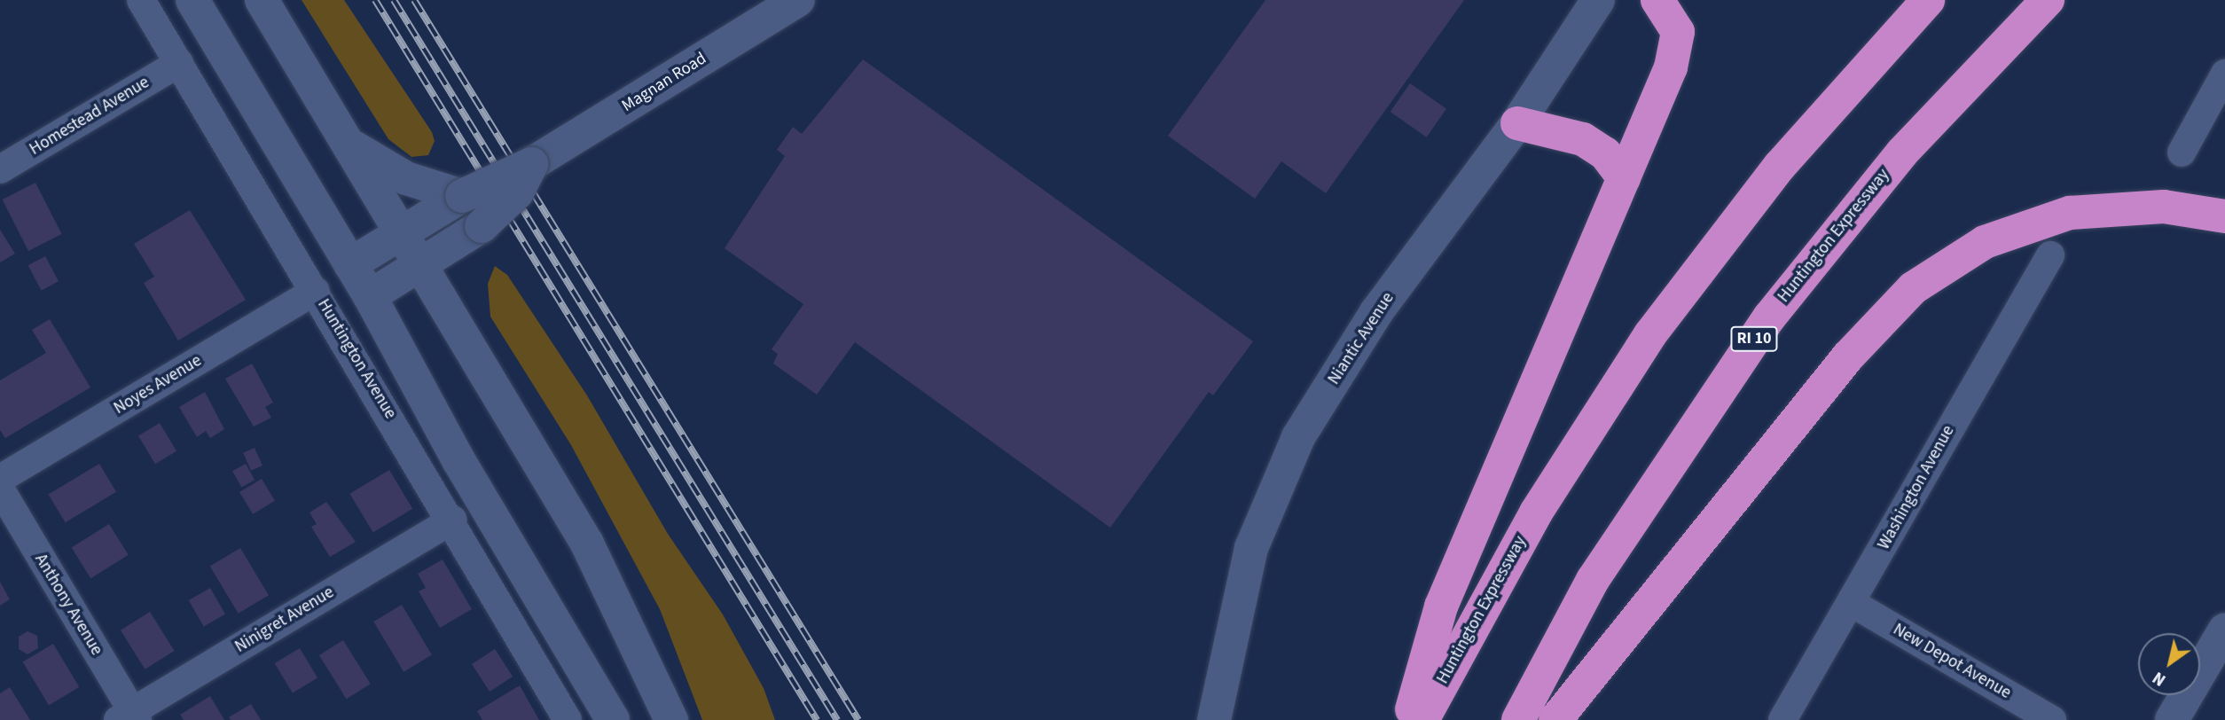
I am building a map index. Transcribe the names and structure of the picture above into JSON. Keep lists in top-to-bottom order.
{
  "streets": {
    "highway": ["Huntington Expressway", "RI 10"],
    "main road": ["Magnan Road", "Niantic Avenue"],
    "street": [
      "Homestead Avenue",
      "Huntington Avenue",
      "Noyes Avenue",
      "Washington Avenue",
      "Anthony Avenue",
      "Ninigret Avenue",
      "New Depot Avenue"
    ]
  },
  "crossings": [
    ["Homestead Avenue", "Huntington Avenue"],
    ["Huntington Avenue", "Noyes Avenue"],
    ["Huntington Avenue", "Ninigret Avenue"],
    ["Washington Avenue", "New Depot Avenue"],
    ["Anthony Avenue", "Ninigret Avenue"]
  ],
  "north": "bottom left"
}
